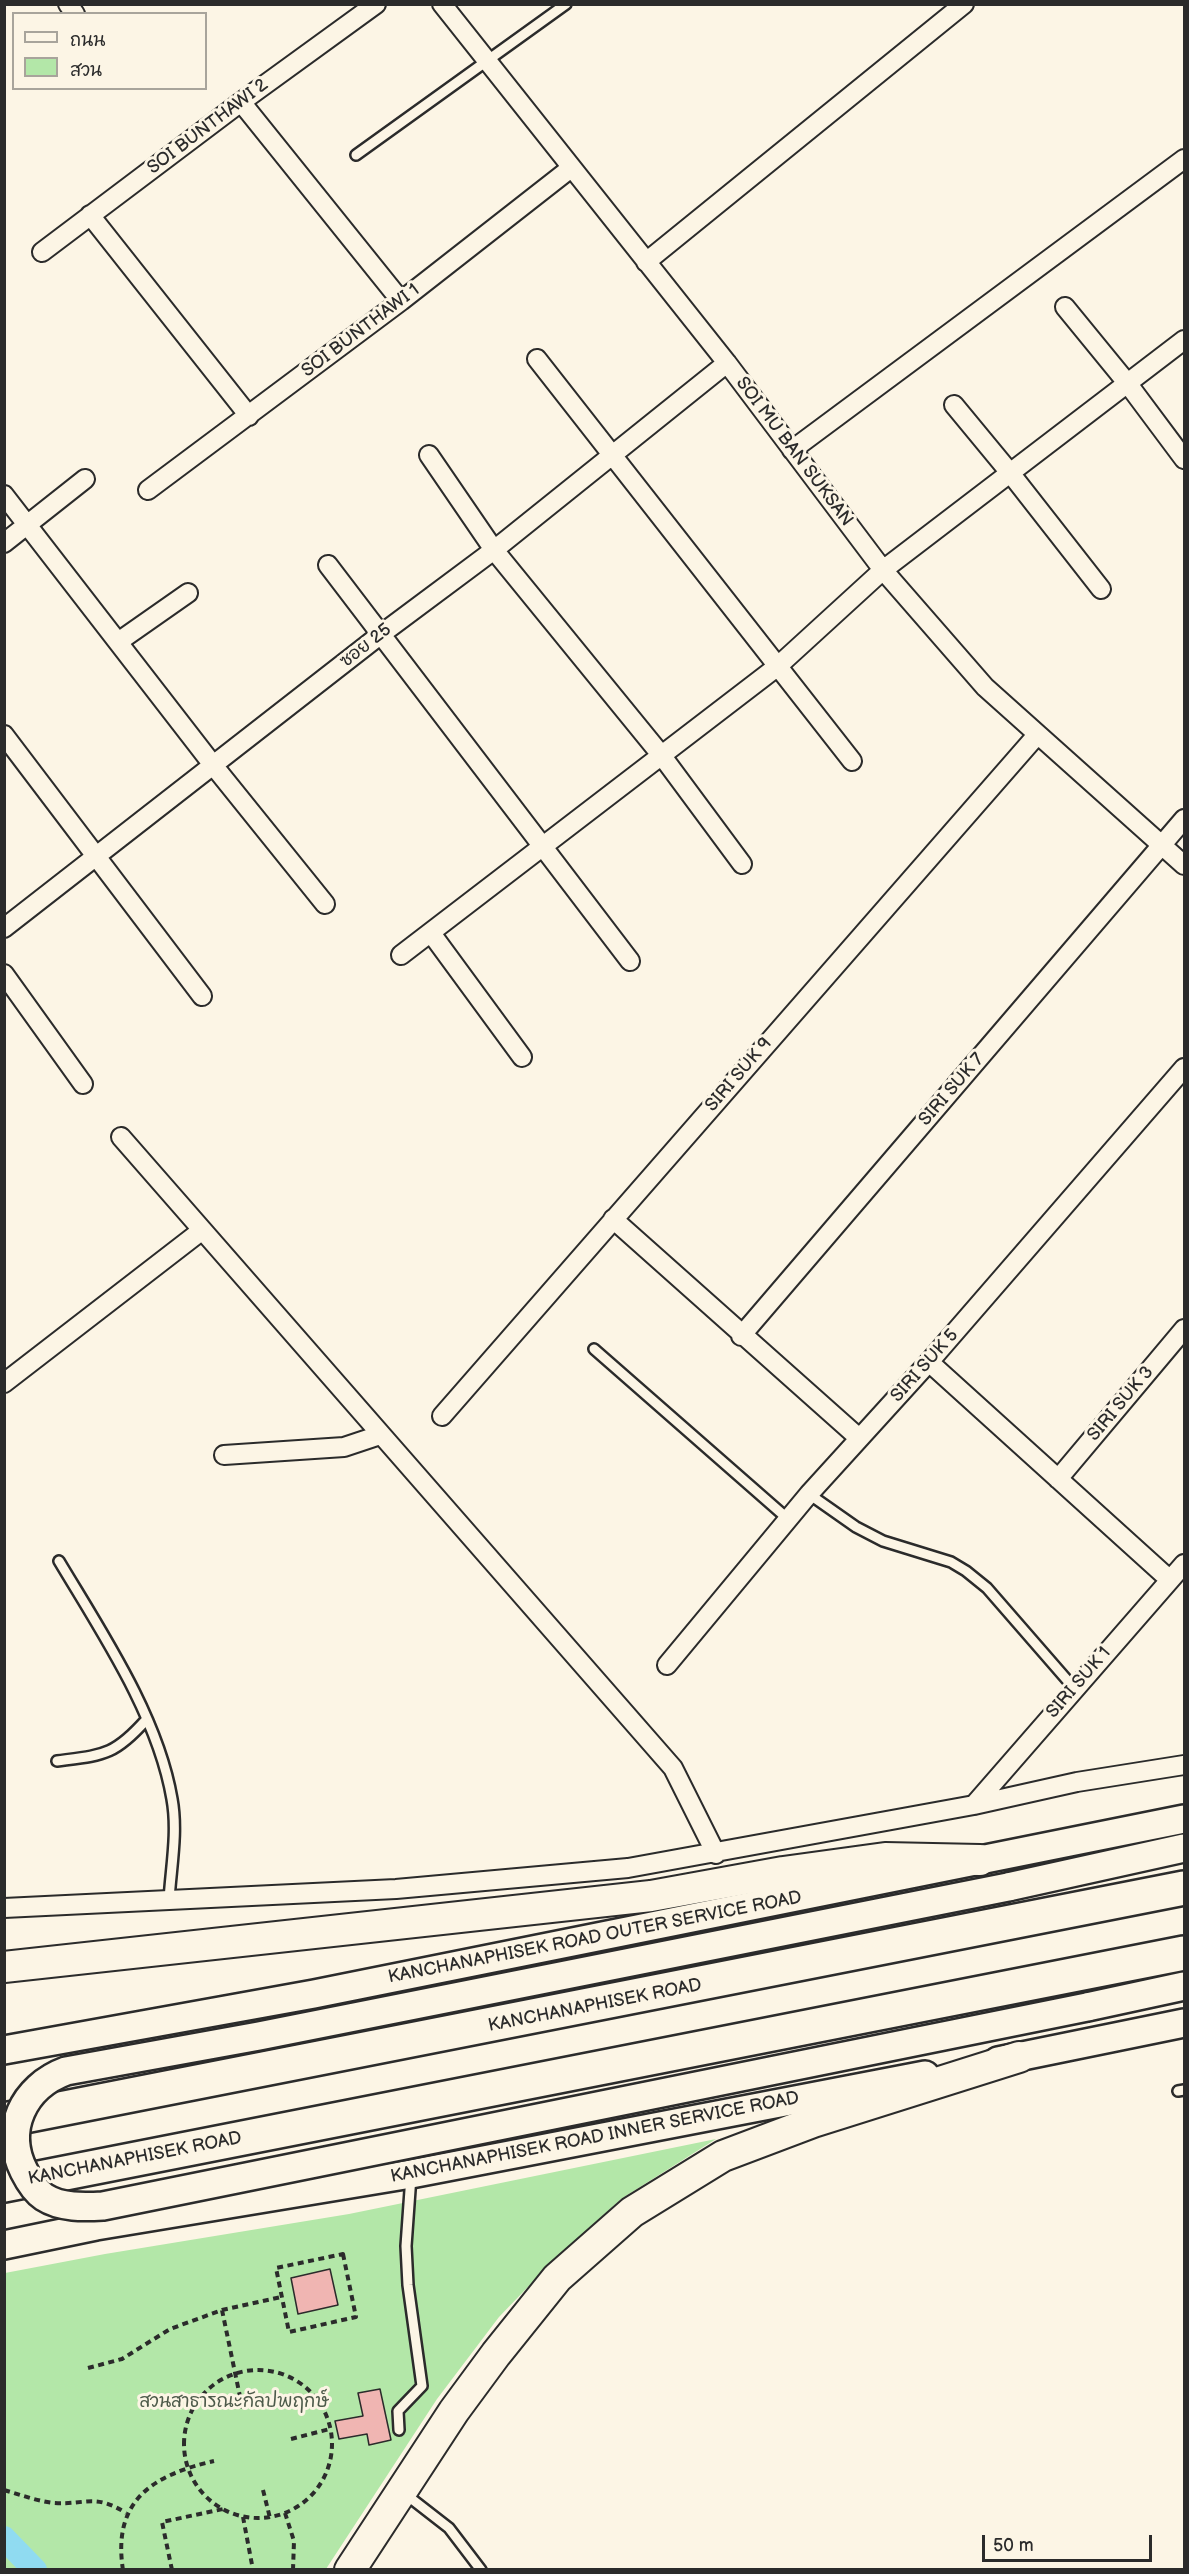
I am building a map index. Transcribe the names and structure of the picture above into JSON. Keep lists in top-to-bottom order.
{
  "streets": {
    "highway": ["KANCHANAPHISEK ROAD"],
    "main road": ["KANCHANAPHISEK ROAD OUTER SERVICE ROAD", "KANCHANAPHISEK ROAD INNER SERVICE ROAD"],
    "street": [
      "SOI BUNTHAWI 2",
      "SOI BUNTHAWI 1",
      "SOI MU BAN SUKSAN",
      "ซอย 25",
      "SIRI SUK 9",
      "SIRI SUK 7",
      "SIRI SUK 5",
      "SIRI SUK 3",
      "SIRI SUK 1"
    ]
  },
  "crossings": [
    ["SOI BUNTHAWI 1", "SOI MU BAN SUKSAN"],
    ["SOI MU BAN SUKSAN", "ซอย 25"],
    ["SOI MU BAN SUKSAN", "SIRI SUK 9"],
    ["SOI MU BAN SUKSAN", "SIRI SUK 7"]
  ],
  "parks": ["สวนสาธารณะกัลปพฤกษ์"],
  "legend": ["ถนน", "สวน"],
  "scale_bar": "50 m"
}
